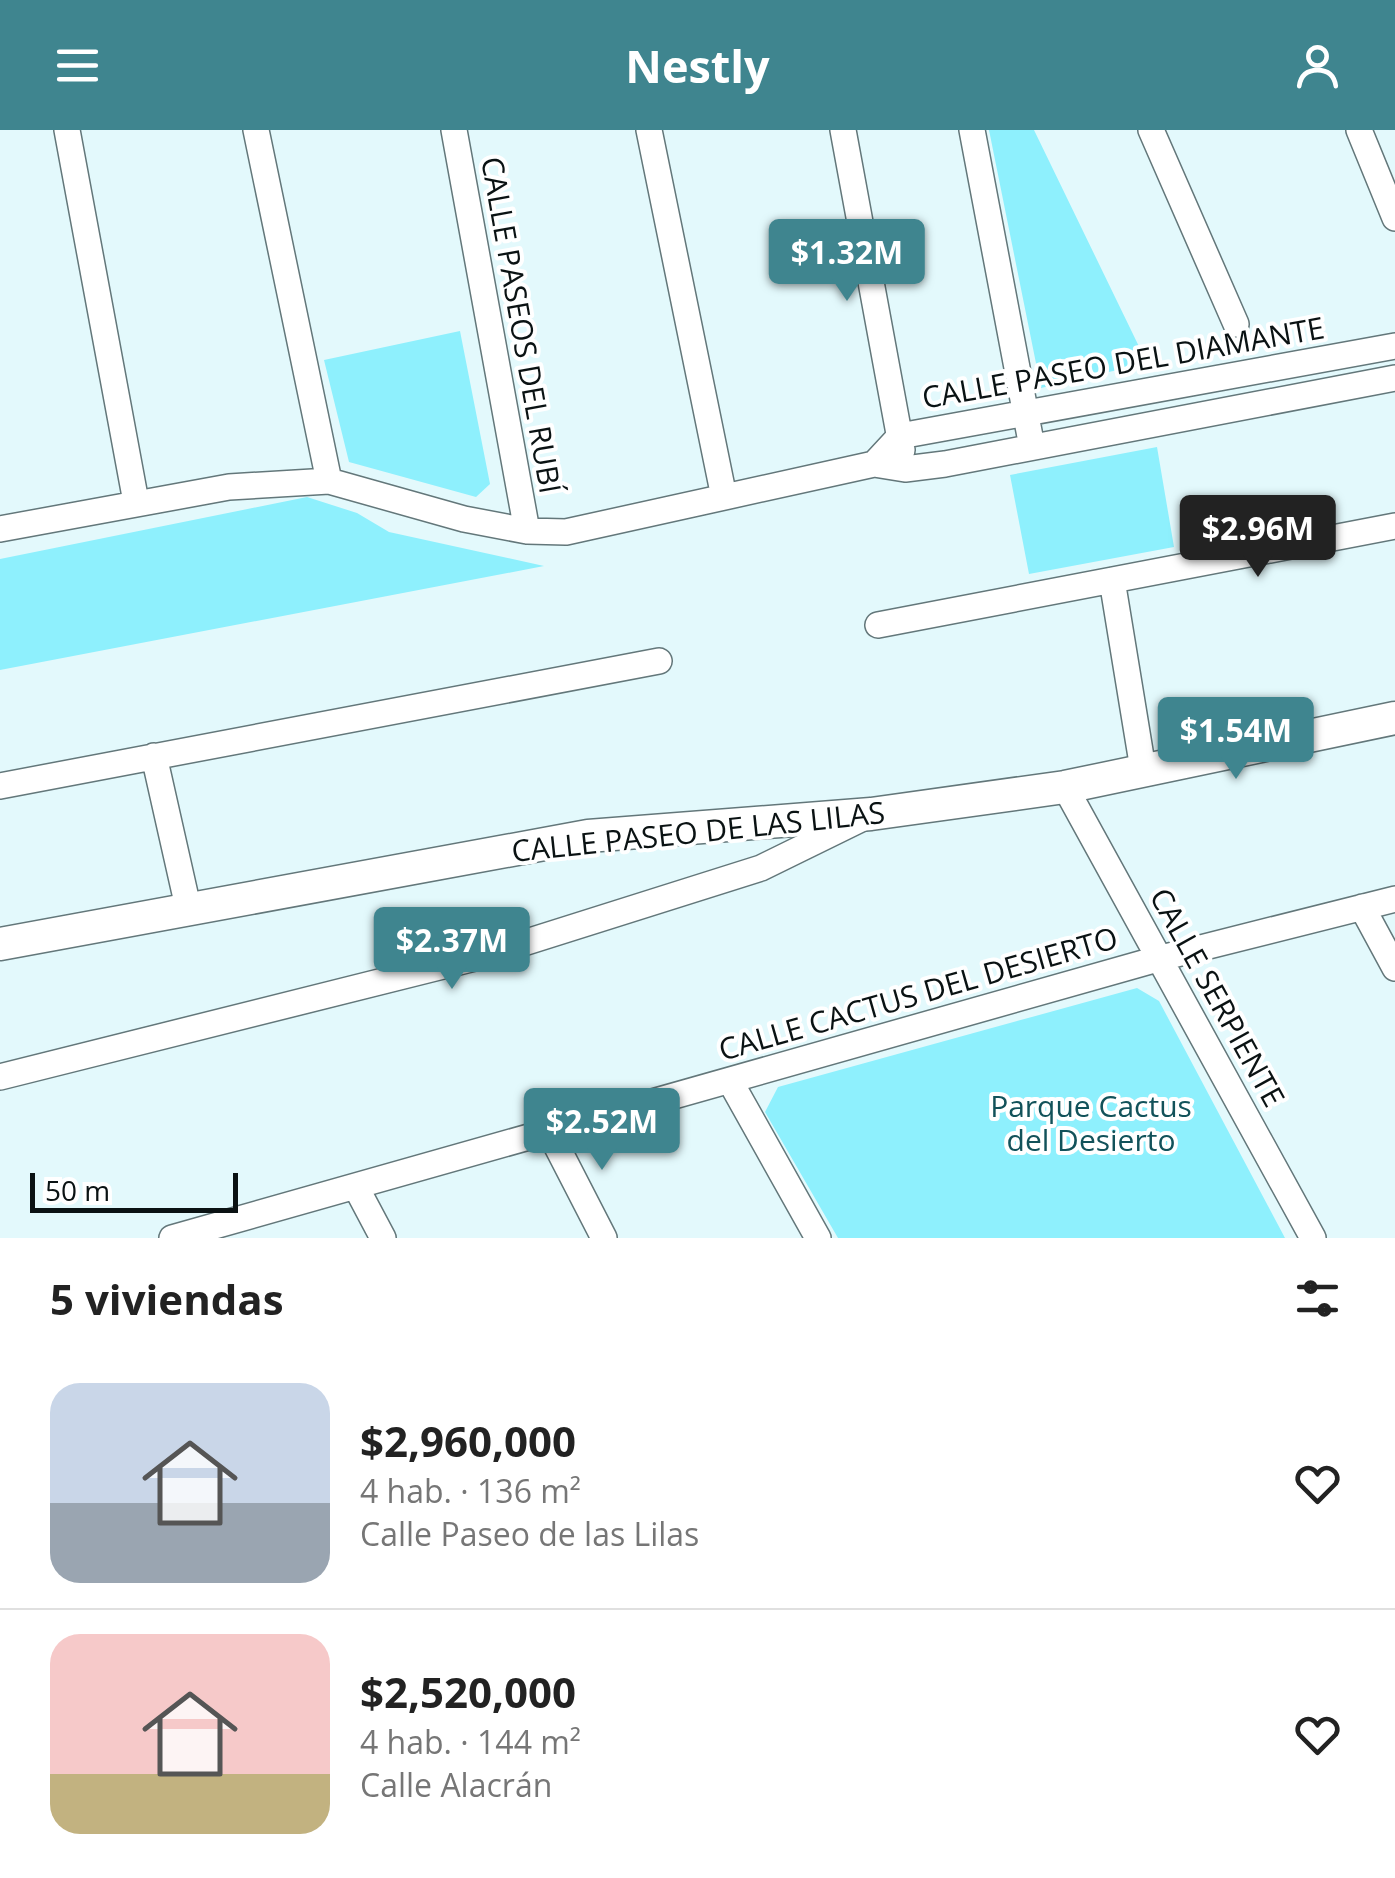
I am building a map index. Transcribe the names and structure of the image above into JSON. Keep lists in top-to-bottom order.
{
  "streets": {
    "street": [
      "CALLE PASEOS DEL RUBÍ",
      "CALLE PASEO DEL DIAMANTE",
      "CALLE PASEO DE LAS LILAS",
      "CALLE CACTUS DEL DESIERTO",
      "CALLE SERPIENTE"
    ]
  },
  "crossings": [
    ["CALLE PASEO DE LAS LILAS", "CALLE SERPIENTE"],
    ["CALLE CACTUS DEL DESIERTO", "CALLE SERPIENTE"]
  ],
  "parks": ["Parque Cactus del Desierto"],
  "scale_bar": "50 m",
  "page": {
    "header": "Nestly",
    "price": [
      "$1.32M",
      "$2.96M",
      "$1.54M",
      "$2.37M",
      "$2.52M"
    ],
    "scale": "50 m",
    "heading": "5 viviendas",
    "list": [
      {
        "name": "$2,960,000",
        "note": "4 hab. · 136 m² · Calle Paseo de las Lilas"
      },
      {
        "name": "$2,520,000",
        "note": "4 hab. · 144 m² · Calle Alacrán"
      }
    ]
  }
}
